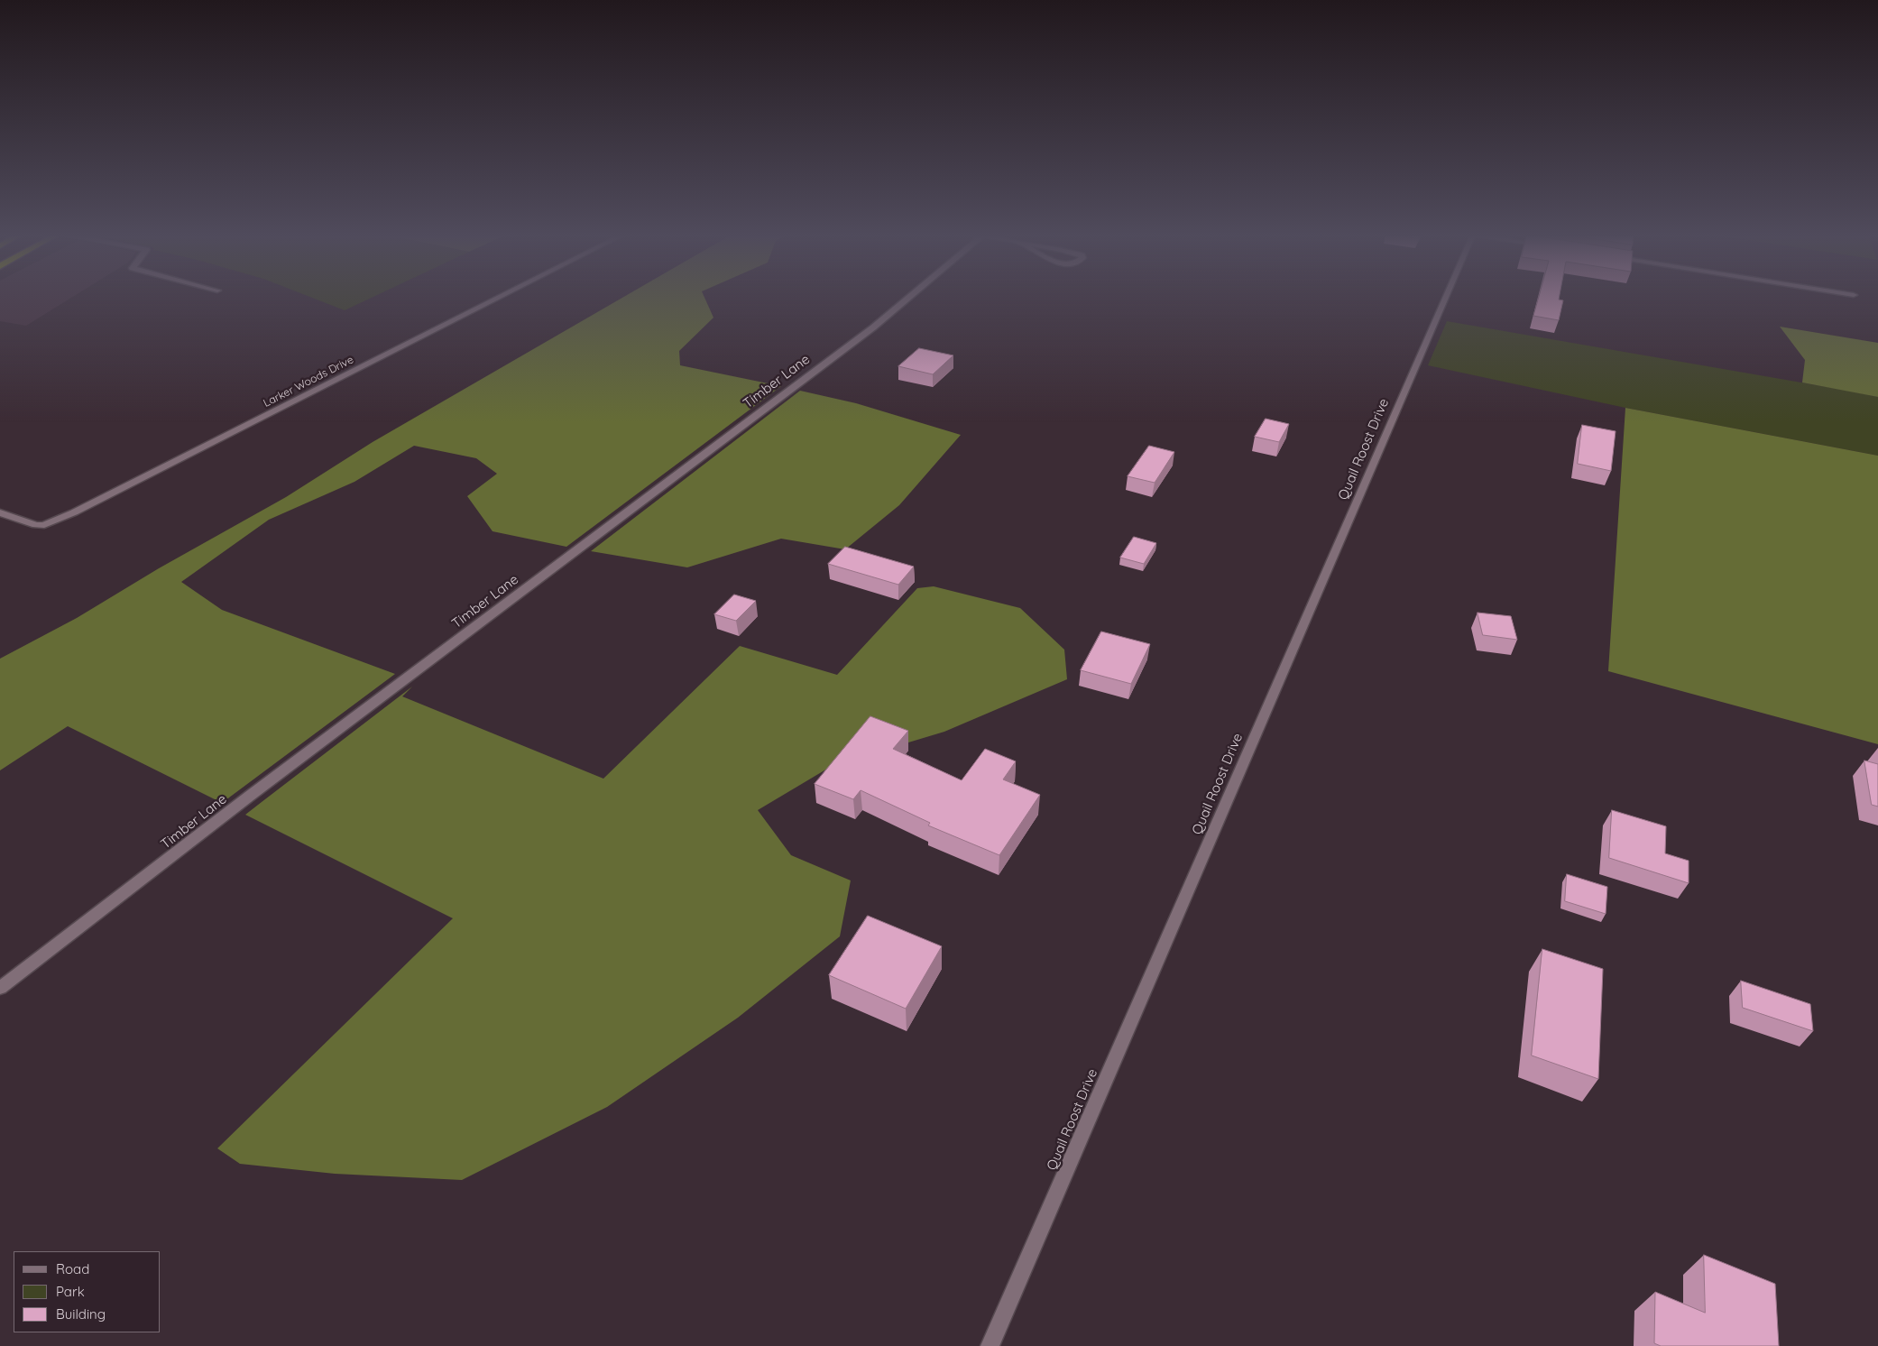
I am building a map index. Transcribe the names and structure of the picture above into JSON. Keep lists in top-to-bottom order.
{
  "streets": {
    "street": ["Larker Woods Drive", "Timber Lane", "Quail Roost Drive"]
  },
  "legend": ["Road", "Park", "Building"]
}
